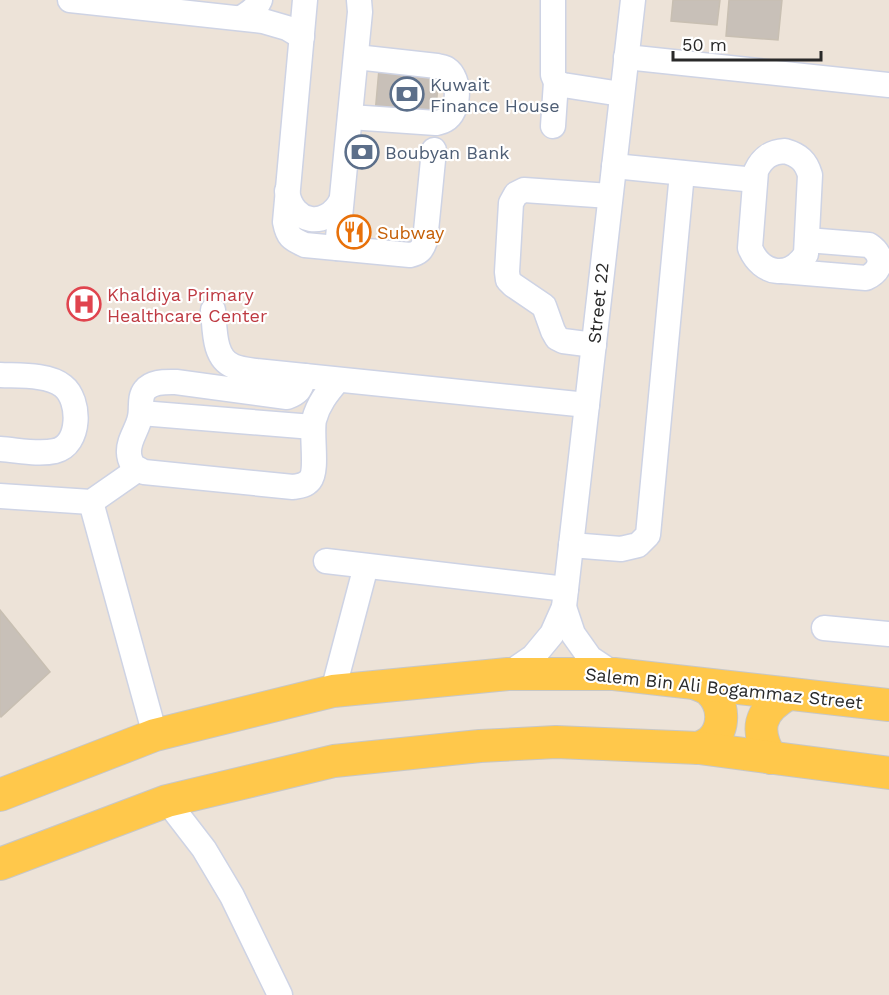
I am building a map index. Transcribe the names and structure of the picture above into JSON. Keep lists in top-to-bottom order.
{
  "streets": {
    "main road": ["Salem Bin Ali Bogammaz Street"],
    "street": ["Street 22"]
  },
  "crossings": [
    ["Street 22", "Salem Bin Ali Bogammaz Street"]
  ],
  "places": {
    "bank": ["Kuwait Finance House", "Boubyan Bank"],
    "restaurant": ["Subway"],
    "hospital": ["Khaldiya Primary Healthcare Center"]
  },
  "scale_bar": "50 m"
}
